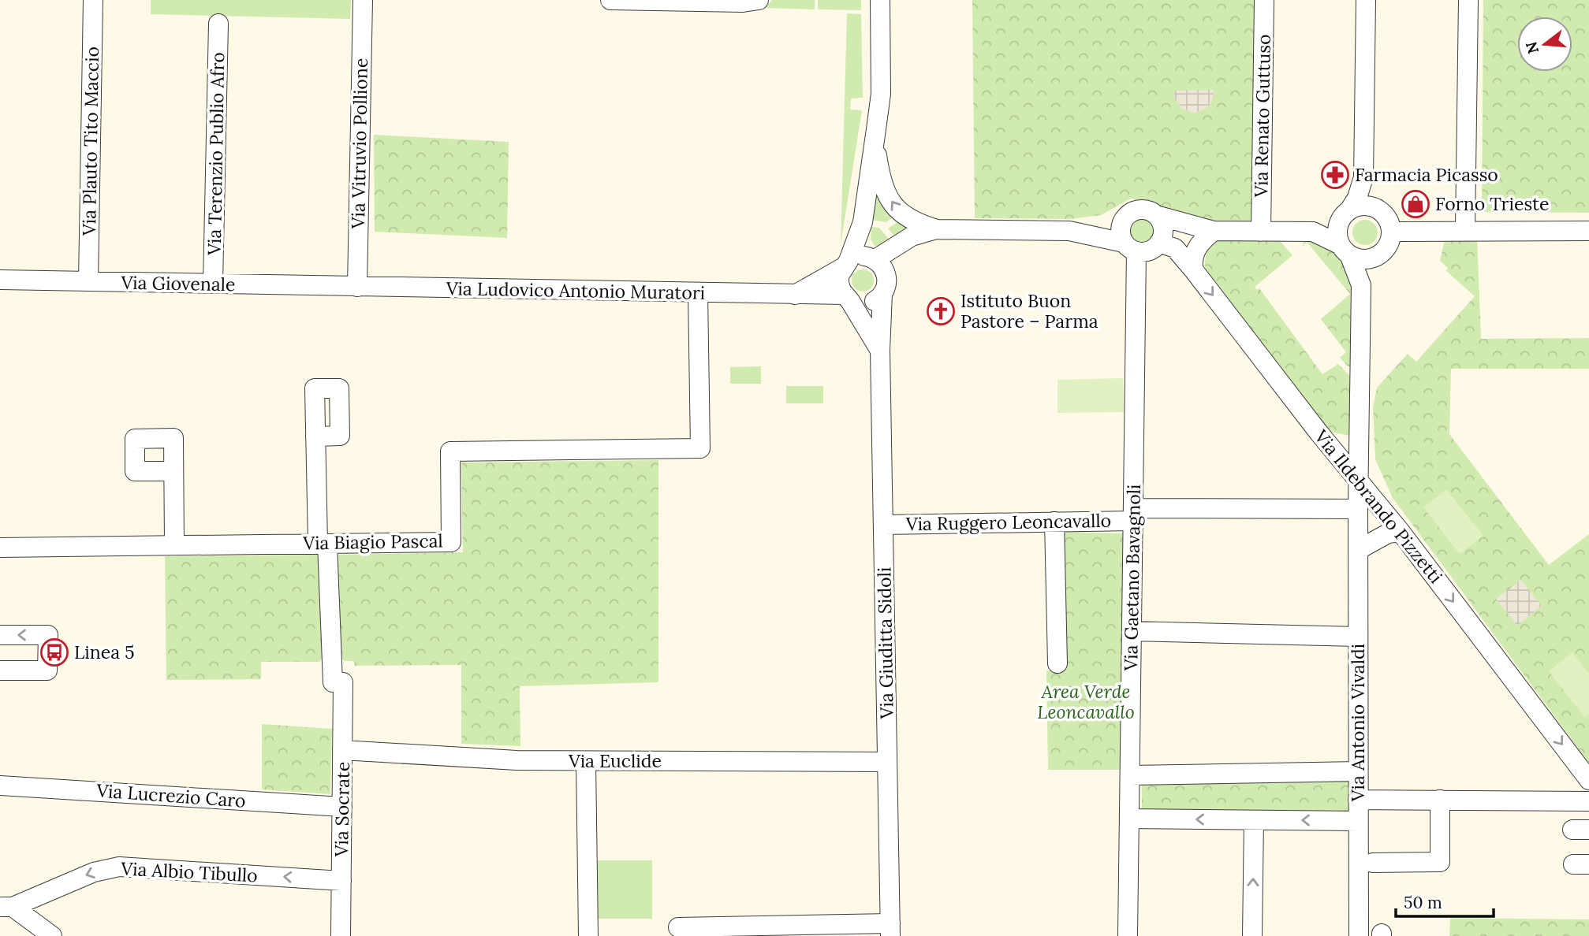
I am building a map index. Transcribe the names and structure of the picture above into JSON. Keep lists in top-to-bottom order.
{
  "streets": {
    "street": [
      "Via Renato Guttuso",
      "Via Plauto Tito Maccio",
      "Via Vitruvio Pollione",
      "Via Terenzio Publio Afro",
      "Via Giovenale",
      "Via Ludovico Antonio Muratori",
      "Via Ildebrando Pizzetti",
      "Via Ruggero Leoncavallo",
      "Via Biagio Pascal",
      "Via Gaetano Bavagnoli",
      "Via Giuditta Sidoli",
      "Via Antonio Vivaldi",
      "Via Euclide",
      "Via Lucrezio Caro",
      "Via Socrate",
      "Via Albio Tibullo"
    ]
  },
  "crossings": [
    ["Via Plauto Tito Maccio", "Via Giovenale"],
    ["Via Vitruvio Pollione", "Via Giovenale"],
    ["Via Vitruvio Pollione", "Via Ludovico Antonio Muratori"],
    ["Via Terenzio Publio Afro", "Via Giovenale"],
    ["Via Giovenale", "Via Ludovico Antonio Muratori"],
    ["Via Ludovico Antonio Muratori", "Via Biagio Pascal"],
    ["Via Ludovico Antonio Muratori", "Via Giuditta Sidoli"],
    ["Via Ildebrando Pizzetti", "Via Gaetano Bavagnoli"],
    ["Via Ildebrando Pizzetti", "Via Antonio Vivaldi"],
    ["Via Ruggero Leoncavallo", "Via Gaetano Bavagnoli"],
    ["Via Ruggero Leoncavallo", "Via Giuditta Sidoli"],
    ["Via Ruggero Leoncavallo", "Via Antonio Vivaldi"],
    ["Via Biagio Pascal", "Via Socrate"],
    ["Via Giuditta Sidoli", "Via Euclide"],
    ["Via Euclide", "Via Socrate"],
    ["Via Lucrezio Caro", "Via Socrate"],
    ["Via Socrate", "Via Albio Tibullo"]
  ],
  "one_way": ["Via Ildebrando Pizzetti", "Via Albio Tibullo"],
  "parks": ["Area Verde Leoncavallo"],
  "places": {
    "pharmacy": ["Farmacia Picasso"],
    "shop": ["Forno Trieste"],
    "church": ["Istituto Buon Pastore – Parma"],
    "bus stop": ["Linea 5"]
  },
  "scale_bar": "50 m",
  "north": "left"
}
